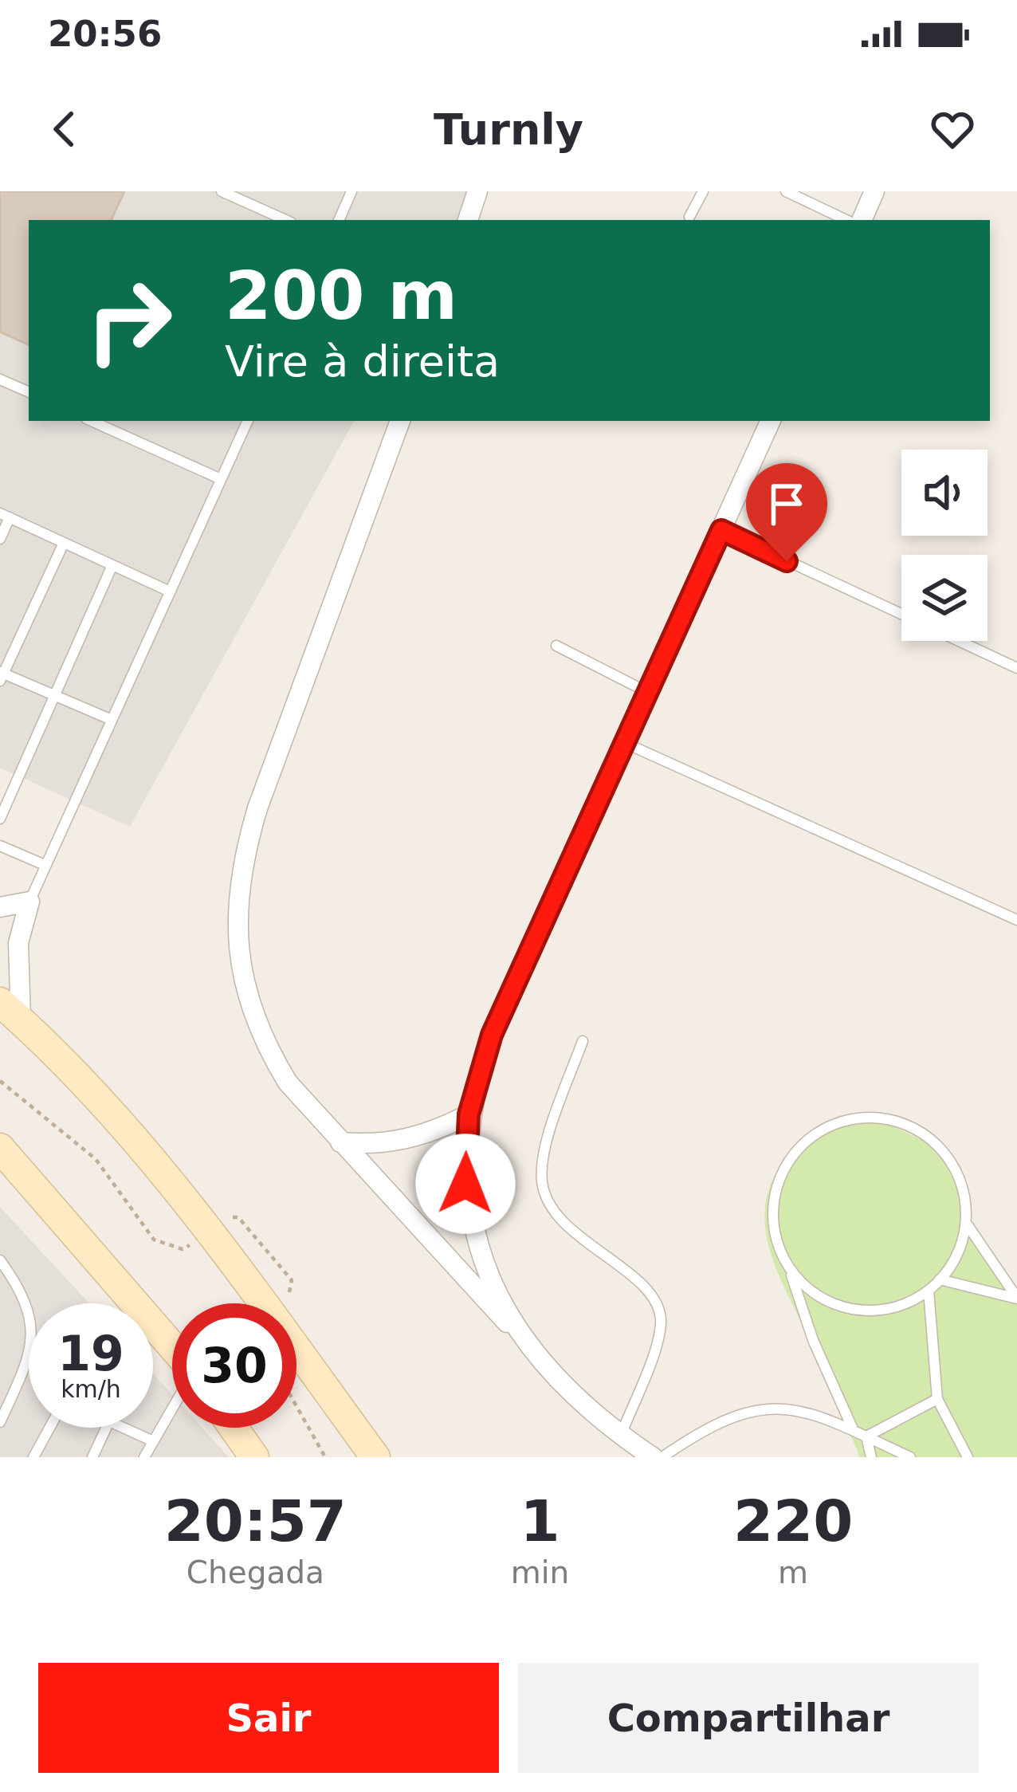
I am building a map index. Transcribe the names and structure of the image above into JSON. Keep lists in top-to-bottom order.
{
  "page": {
    "status": "20:56",
    "header": "Turnly",
    "turn": ["200 m", "Vire à direita"],
    "speed": "19 km/h",
    "limit": "30",
    "eta": [
      "20:57",
      "Chegada",
      "1",
      "min",
      "220",
      "m"
    ],
    "buttons": ["Sair", "Compartilhar"]
  }
}
